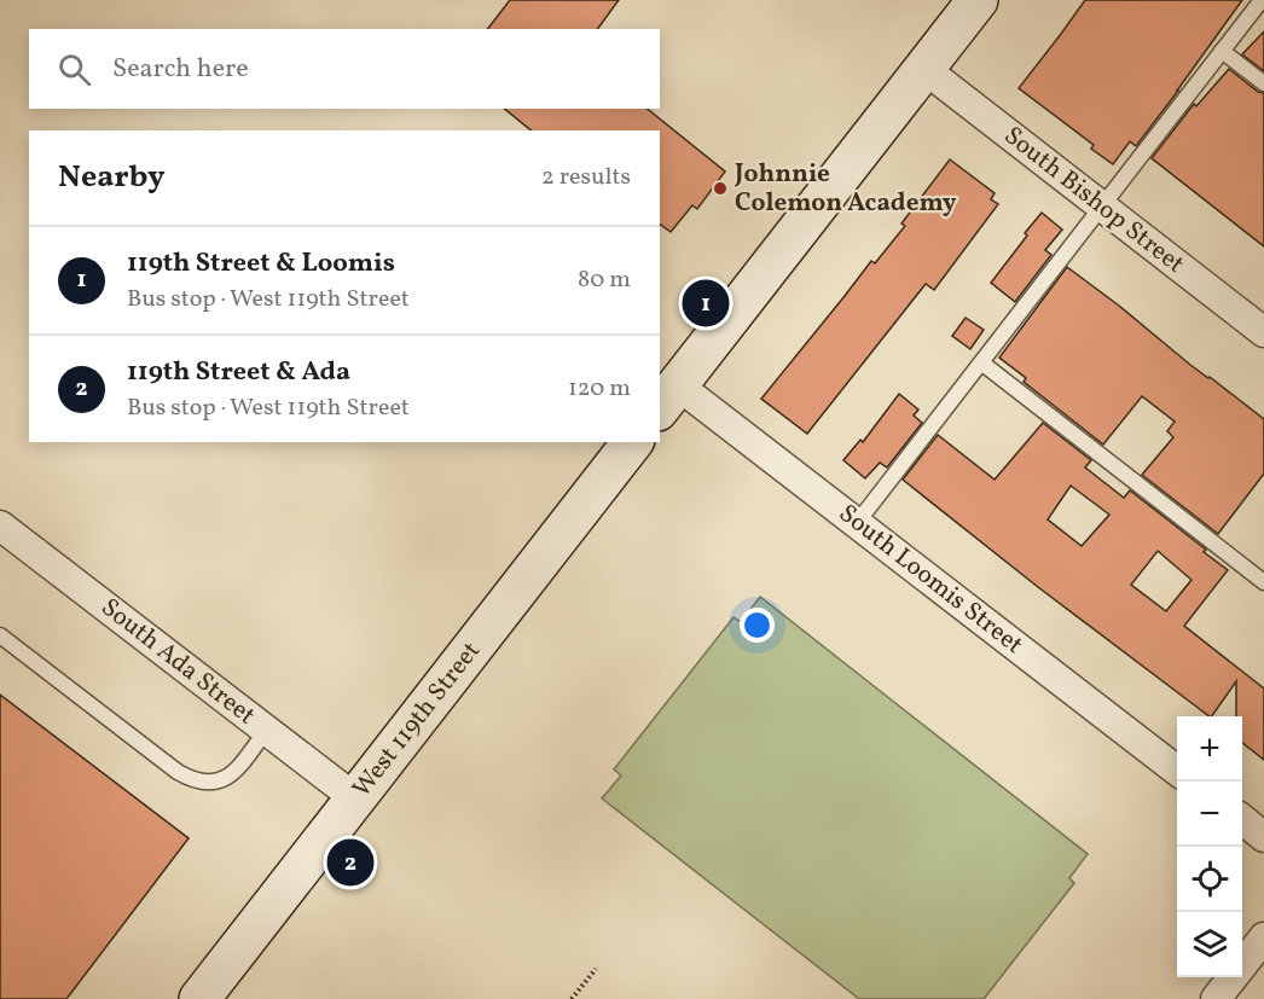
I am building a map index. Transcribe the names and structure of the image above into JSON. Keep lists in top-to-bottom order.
{
  "streets": {
    "street": [
      "South Bishop Street",
      "South Loomis Street",
      "South Ada Street",
      "West 119th Street"
    ]
  },
  "crossings": [
    ["South Ada Street", "West 119th Street"]
  ],
  "places": ["Johnnie Colemon Academy"],
  "page": {
    "search": "Search here",
    "heading": ["Nearby", "2 results"],
    "list": [
      {
        "mark": "1",
        "name": "119th Street & Loomis",
        "note": "Bus stop · West 119th Street",
        "value": "80 m"
      },
      {
        "mark": "2",
        "name": "119th Street & Ada",
        "note": "Bus stop · West 119th Street",
        "value": "120 m"
      }
    ],
    "pins": ["1", "2"],
    "map_buttons": ["+", "−"]
  }
}
